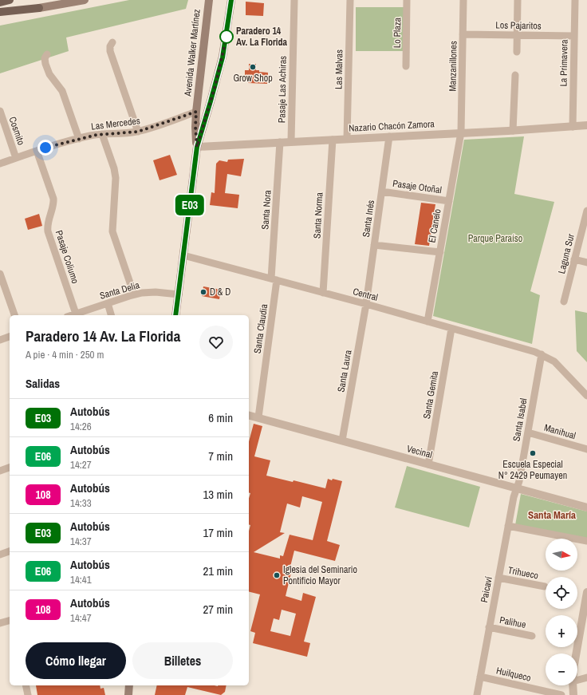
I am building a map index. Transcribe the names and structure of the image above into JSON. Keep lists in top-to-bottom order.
{
  "streets": {
    "main road": ["Avenida Walker Martínez"],
    "street": [
      "Los Pajaritos",
      "Lo Plaza",
      "La Primavera",
      "Manzanillones",
      "Las Malvas",
      "Pasaje Las Achiras",
      "Las Mercedes",
      "Nazario Chacón Zamora",
      "Cosmito",
      "Pasaje Otoñal",
      "Santa Nora",
      "Santa Norma",
      "Santa Inés",
      "El Canelo",
      "Laguna Sur",
      "Pasaje Coliumo",
      "Santa Delia",
      "Central",
      "Santa Claudia",
      "Santa Laura",
      "Santa Gemita",
      "Santa Isabel",
      "Manihual",
      "Vecinal",
      "Trihueco",
      "Paicaví",
      "Palihue",
      "Huilqueco"
    ]
  },
  "crossings": [
    ["Los Pajaritos", "La Primavera"],
    ["Los Pajaritos", "Manzanillones"],
    ["Avenida Walker Martínez", "Las Mercedes"],
    ["Avenida Walker Martínez", "Nazario Chacón Zamora"],
    ["Avenida Walker Martínez", "Santa Delia"],
    ["Avenida Walker Martínez", "Central"],
    ["La Primavera", "Nazario Chacón Zamora"],
    ["Manzanillones", "Nazario Chacón Zamora"],
    ["Manzanillones", "El Canelo"],
    ["Las Malvas", "Nazario Chacón Zamora"],
    ["Pasaje Las Achiras", "Nazario Chacón Zamora"],
    ["Las Mercedes", "Cosmito"],
    ["Las Mercedes", "Pasaje Coliumo"],
    ["Nazario Chacón Zamora", "Santa Nora"],
    ["Nazario Chacón Zamora", "Santa Norma"],
    ["Nazario Chacón Zamora", "Santa Inés"],
    ["Nazario Chacón Zamora", "El Canelo"],
    ["Pasaje Otoñal", "Santa Inés"],
    ["Pasaje Otoñal", "El Canelo"],
    ["Santa Nora", "Central"],
    ["Santa Nora", "Santa Claudia"],
    ["Santa Norma", "Central"],
    ["Santa Inés", "Central"],
    ["Santa Inés", "Santa Laura"],
    ["El Canelo", "Central"],
    ["Pasaje Coliumo", "Santa Delia"],
    ["Central", "Santa Claudia"],
    ["Central", "Santa Laura"],
    ["Central", "Santa Gemita"],
    ["Central", "Santa Isabel"],
    ["Santa Claudia", "Vecinal"],
    ["Santa Laura", "Vecinal"],
    ["Santa Gemita", "Vecinal"],
    ["Santa Isabel", "Manihual"],
    ["Santa Isabel", "Vecinal"],
    ["Santa Isabel", "Paicaví"],
    ["Vecinal", "Paicaví"],
    ["Trihueco", "Paicaví"],
    ["Paicaví", "Palihue"],
    ["Paicaví", "Huilqueco"]
  ],
  "districts": ["Santa María"],
  "parks": ["Parque Paraíso"],
  "places": [
    "Paradero 14 Av. La Florida",
    "Grow Shop",
    "D & D",
    "Escuela Especial N° 2429 Peumayen",
    "Iglesia del Seminario Pontificio Mayor"
  ],
  "lines": ["bus line E03"],
  "north": "right",
  "page": {
    "on_map": "E03",
    "heading": [
      ["Paradero 14 Av. La Florida", "A pie · 4 min · 250 m"],
      "Salidas"
    ],
    "list": [
      {
        "mark": "E03",
        "name": "Autobús",
        "note": "14:26",
        "value": "6 min"
      },
      {
        "mark": "E06",
        "name": "Autobús",
        "note": "14:27",
        "value": "7 min"
      },
      {
        "mark": "108",
        "name": "Autobús",
        "note": "14:33",
        "value": "13 min"
      },
      {
        "mark": "E03",
        "name": "Autobús",
        "note": "14:37",
        "value": "17 min"
      },
      {
        "mark": "E06",
        "name": "Autobús",
        "note": "14:41",
        "value": "21 min"
      },
      {
        "mark": "108",
        "name": "Autobús",
        "note": "14:47",
        "value": "27 min"
      }
    ],
    "map_buttons": ["+", "−"],
    "buttons": ["Cómo llegar", "Billetes"]
  }
}
